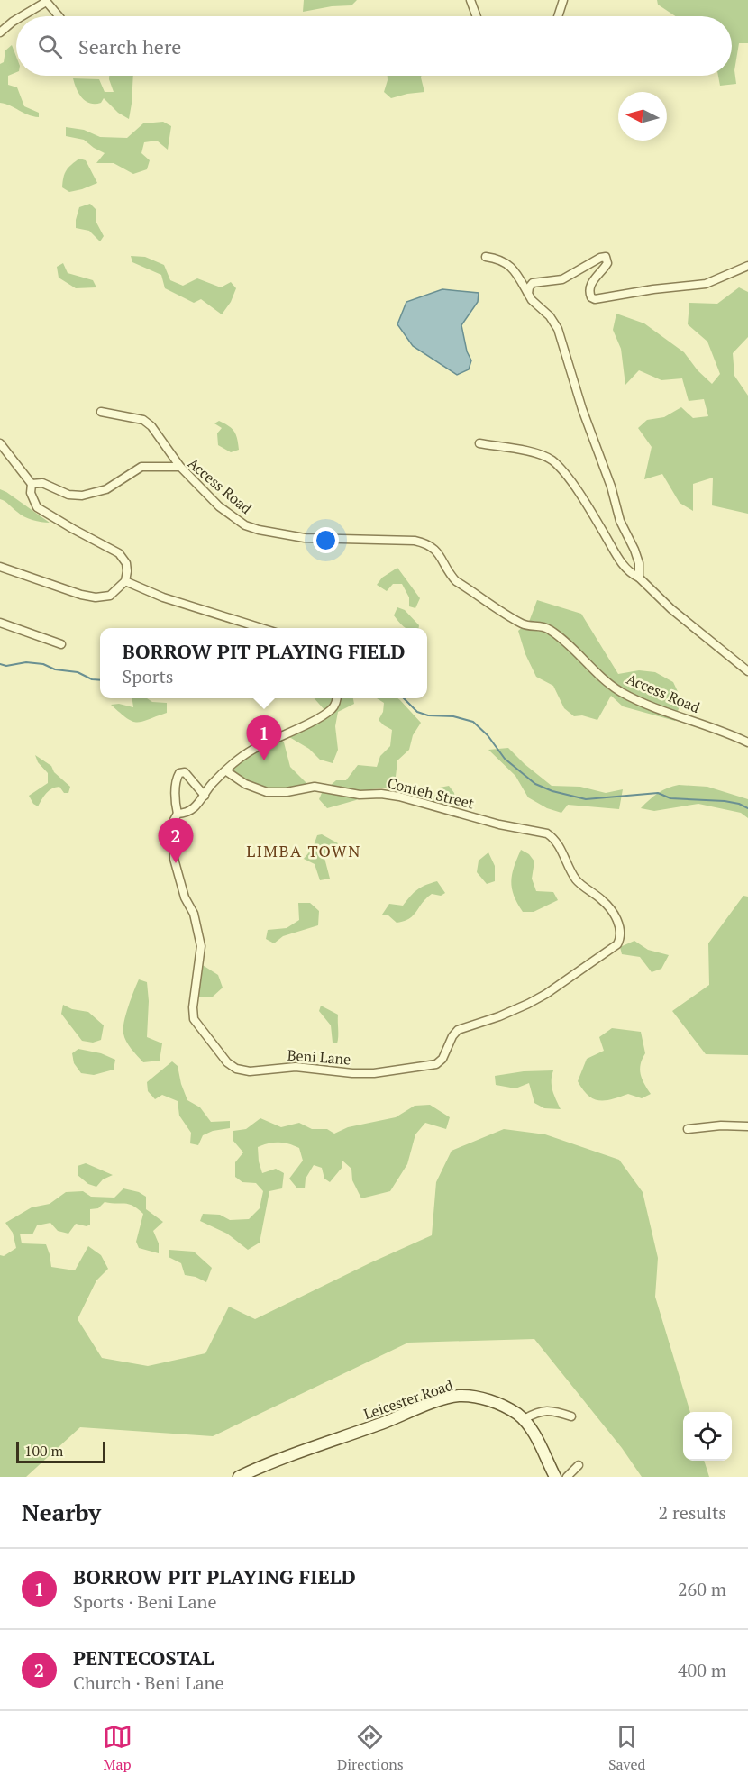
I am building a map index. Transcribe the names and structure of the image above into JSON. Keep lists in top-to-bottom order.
{
  "streets": {
    "street": [
      "Access Road",
      "Conteh Street",
      "Beni Lane",
      "Leicester Road"
    ]
  },
  "crossings": [
    ["Conteh Street", "Beni Lane"]
  ],
  "districts": ["LIMBA TOWN"],
  "scale_bar": "100 m",
  "north": "left",
  "page": {
    "search": "Search here",
    "popup": ["BORROW PIT PLAYING FIELD", "Sports"],
    "pins": ["1", "2"],
    "scale": "100 m",
    "heading": ["Nearby", "2 results"],
    "list": [
      {
        "mark": "1",
        "name": "BORROW PIT PLAYING FIELD",
        "note": "Sports · Beni Lane",
        "value": "260 m"
      },
      {
        "mark": "2",
        "name": "PENTECOSTAL",
        "note": "Church · Beni Lane",
        "value": "400 m"
      }
    ],
    "nav": ["Map", "Directions", "Saved"]
  }
}
